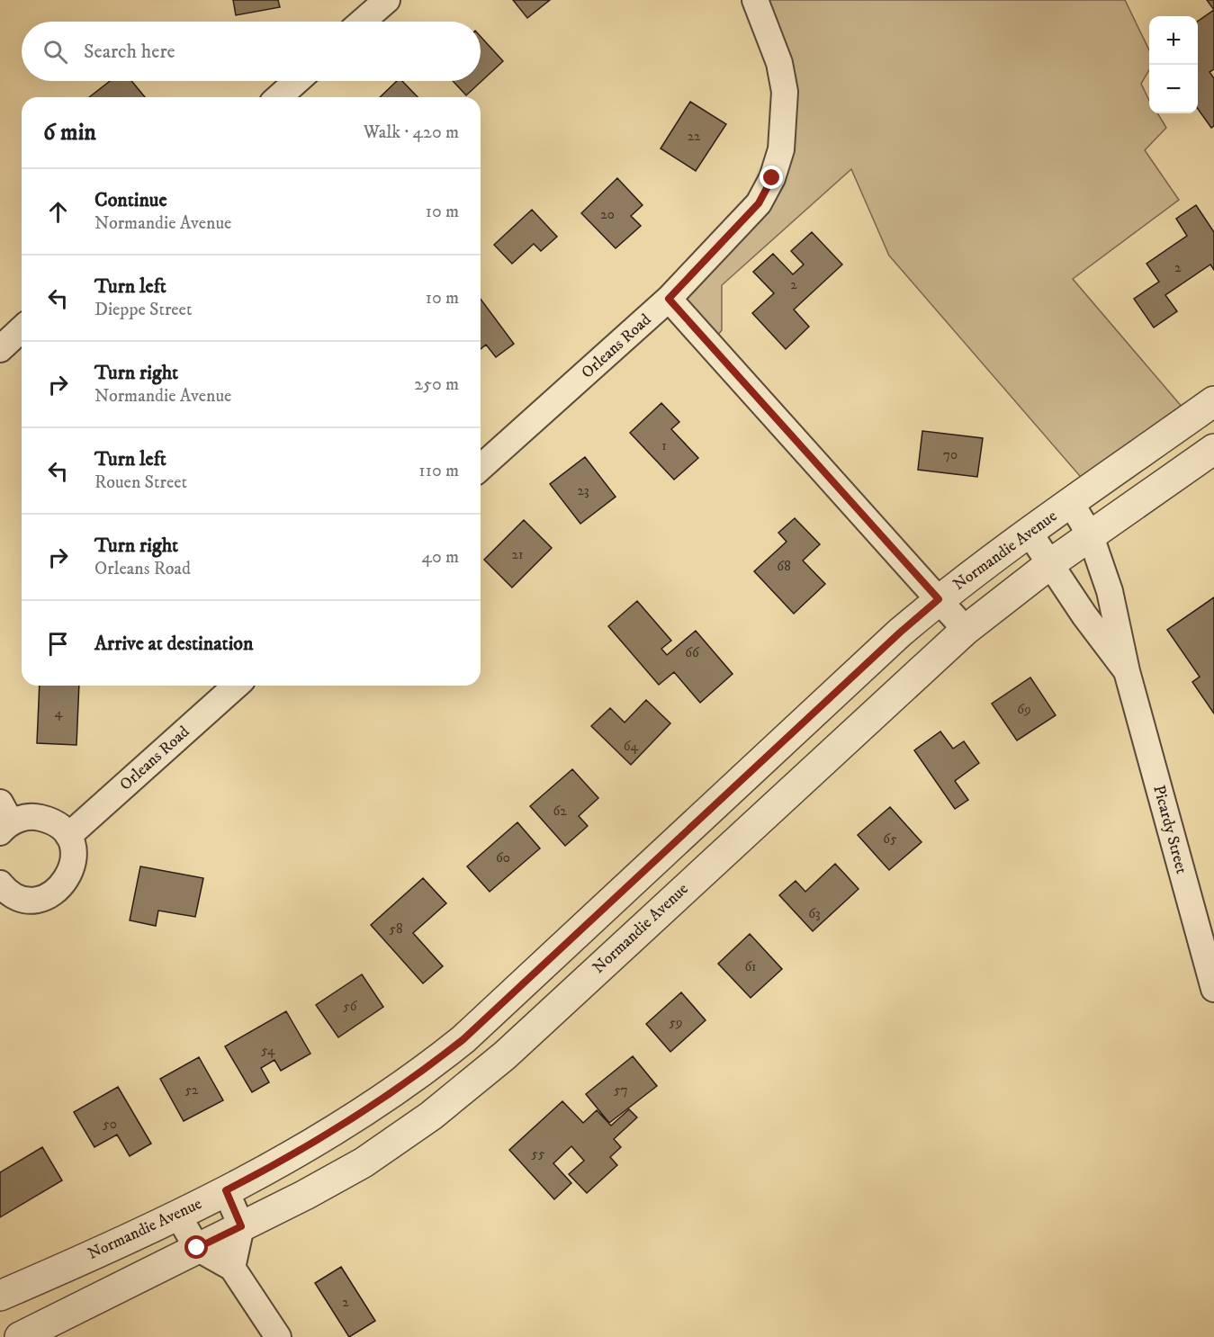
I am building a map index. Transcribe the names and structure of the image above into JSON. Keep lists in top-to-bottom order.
{
  "streets": {
    "street": ["Orleans Road", "Normandie Avenue", "Picardy Street"]
  },
  "crossings": [
    ["Normandie Avenue", "Picardy Street"]
  ],
  "house_numbers": [
    "22",
    "20",
    "2",
    "2",
    "1",
    "70",
    "23",
    "21",
    "68",
    "66",
    "69",
    "4",
    "64",
    "62",
    "65",
    "60",
    "63",
    "58",
    "61",
    "56",
    "59",
    "54",
    "52",
    "57",
    "50",
    "55",
    "2"
  ],
  "page": {
    "map_buttons": ["+", "−"],
    "search": "Search here",
    "heading": ["6 min", "Walk · 420 m"],
    "list": [
      ["Continue", "Normandie Avenue", "10 m"],
      ["Turn left", "Dieppe Street", "10 m"],
      ["Turn right", "Normandie Avenue", "250 m"],
      ["Turn left", "Rouen Street", "110 m"],
      ["Turn right", "Orleans Road", "40 m"],
      "Arrive at destination"
    ]
  }
}
